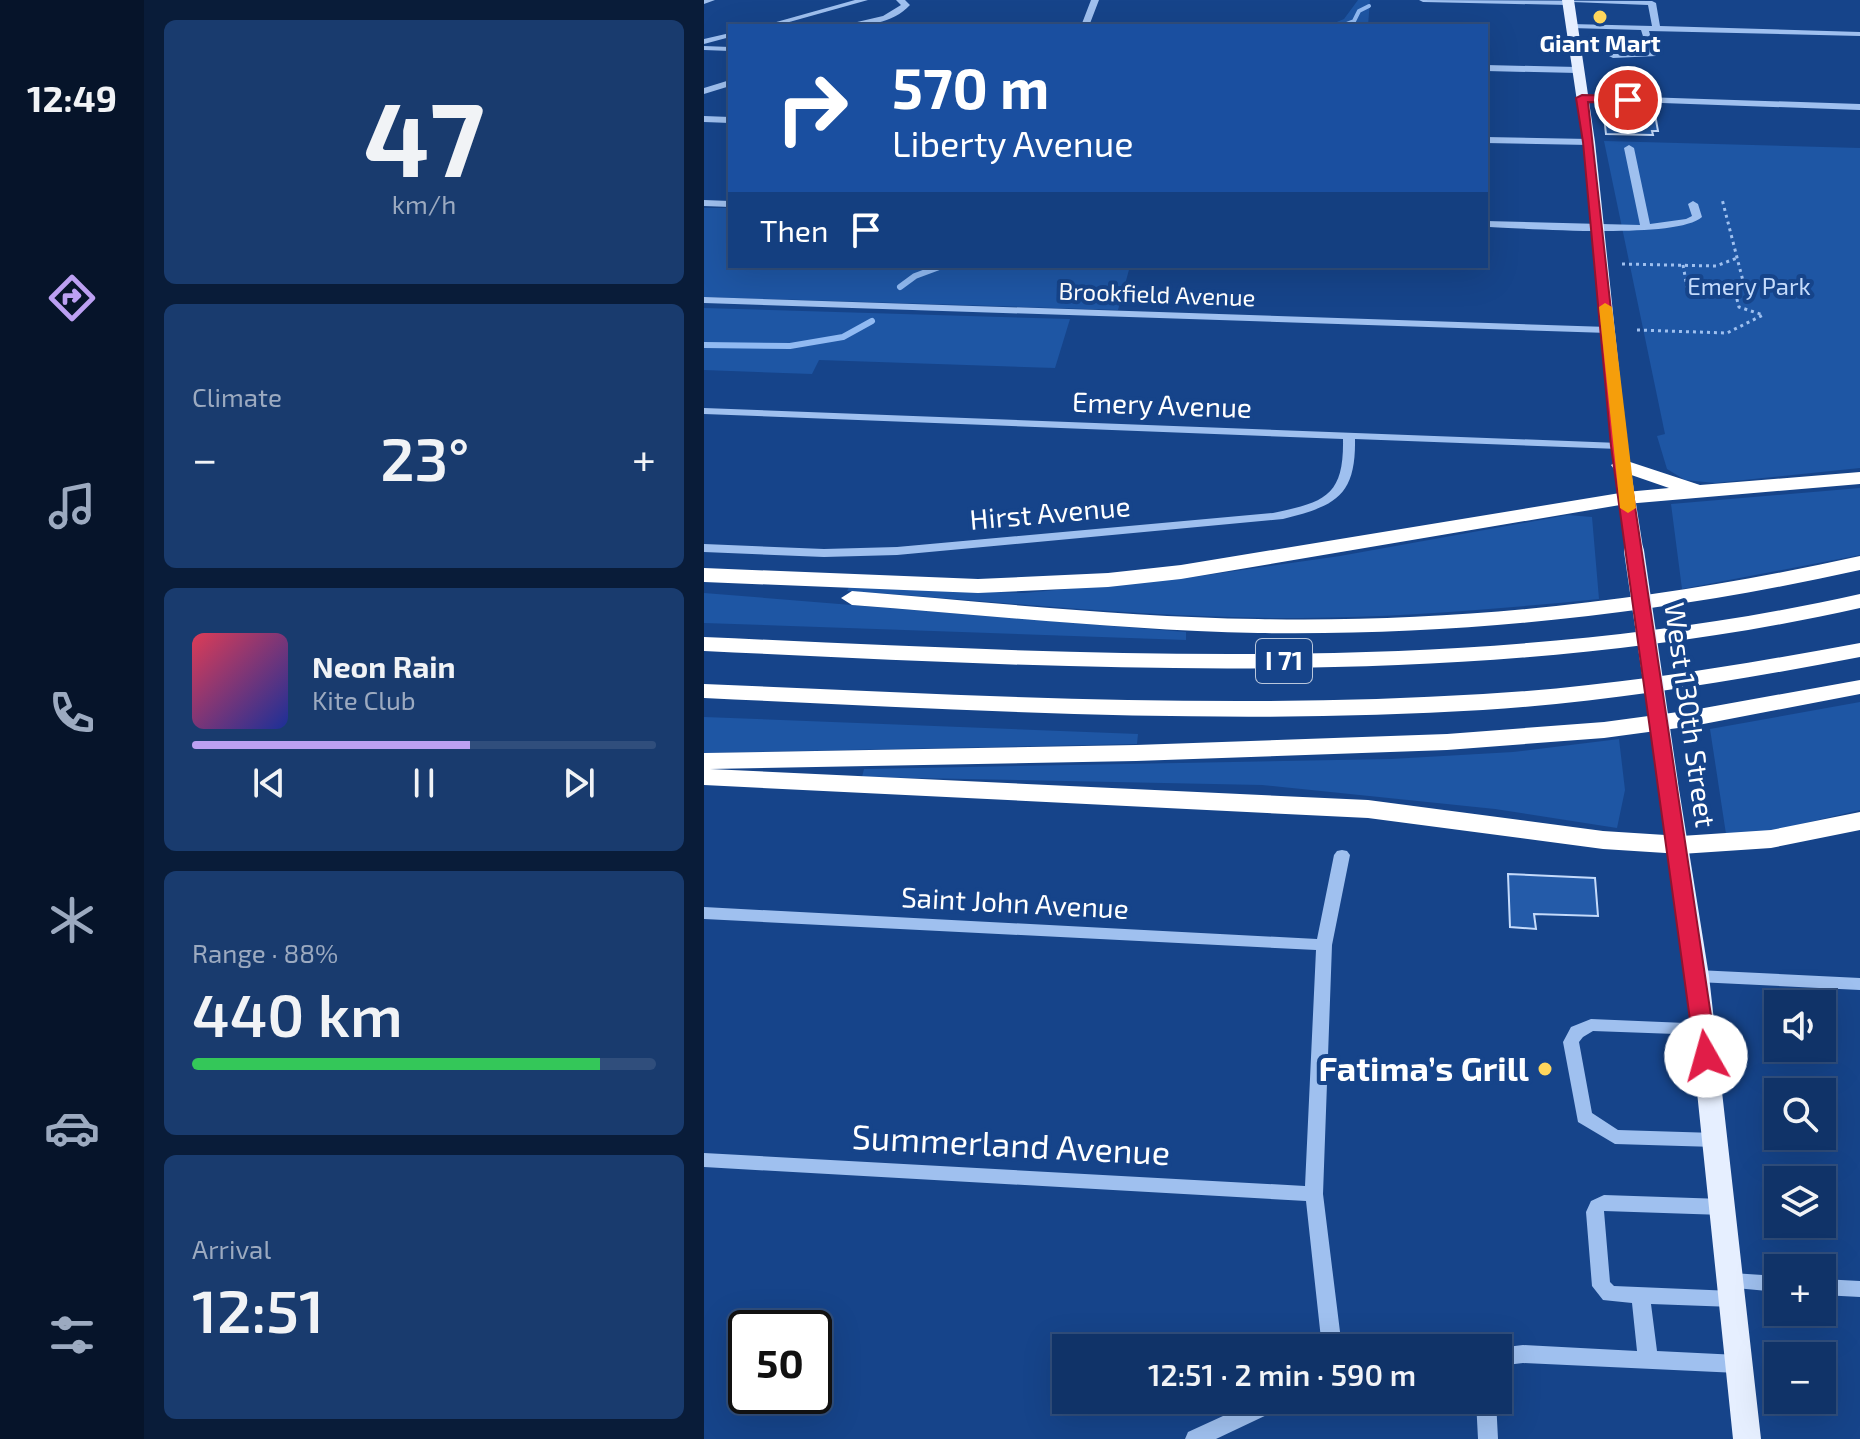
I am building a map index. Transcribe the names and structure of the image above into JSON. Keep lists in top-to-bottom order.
{
  "streets": {
    "highway": ["I 71"],
    "main road": ["West 130th Street"],
    "street": [
      "Brookfield Avenue",
      "Emery Avenue",
      "Hirst Avenue",
      "Saint John Avenue",
      "Summerland Avenue"
    ]
  },
  "crossings": [
    ["Brookfield Avenue", "West 130th Street"],
    ["Emery Avenue", "Hirst Avenue"],
    ["Emery Avenue", "West 130th Street"]
  ],
  "parks": ["Emery Park"],
  "places": ["Giant Mart", "Fatima’s Grill"],
  "page": {
    "tabs": "12:49",
    "tile": [
      ["47", "km/h"],
      "Climate",
      ["Range · 88%", "440 km"],
      ["Arrival", "12:51"]
    ],
    "turn": ["570 m", "Liberty Avenue"],
    "then": "Then",
    "heat": ["−", "23°", "+"],
    "song": ["Neon Rain", "Kite Club"],
    "map_buttons": ["+", "−"],
    "limit": "50",
    "trip": "12:51 · 2 min · 590 m"
  }
}
